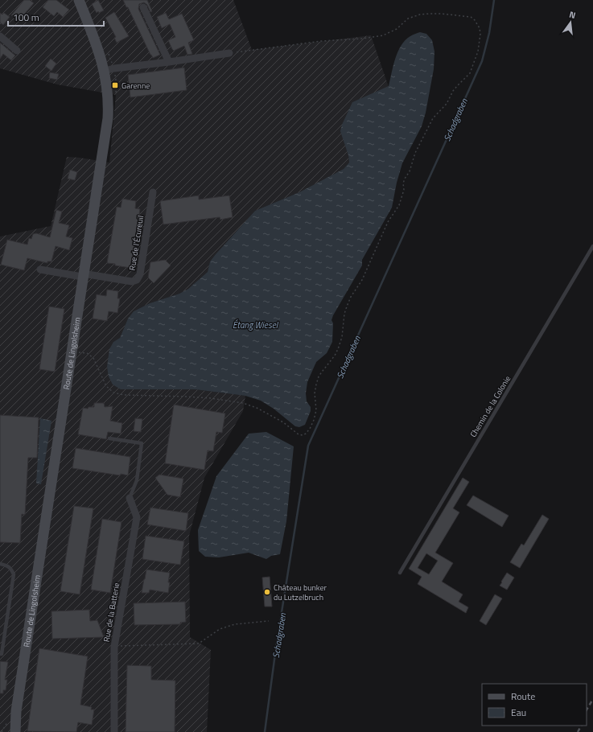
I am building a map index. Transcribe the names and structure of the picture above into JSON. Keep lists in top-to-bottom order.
{
  "streets": {
    "main road": ["Route de Lingolsheim"],
    "street": ["Rue de l'Écureuil", "Rue de la Batterie"],
    "lane": ["Chemin de la Colonie"]
  },
  "crossings": [
    ["Rue de l'Écureuil", "Route de Lingolsheim"]
  ],
  "water": ["Schadgraben", "Étang Wiesel"],
  "places": {
    "transit": ["Garenne"],
    "other": ["Château bunker du Lutzelbruch"]
  },
  "legend": ["Route", "Eau"],
  "scale_bar": "100 m",
  "north": "top"
}
